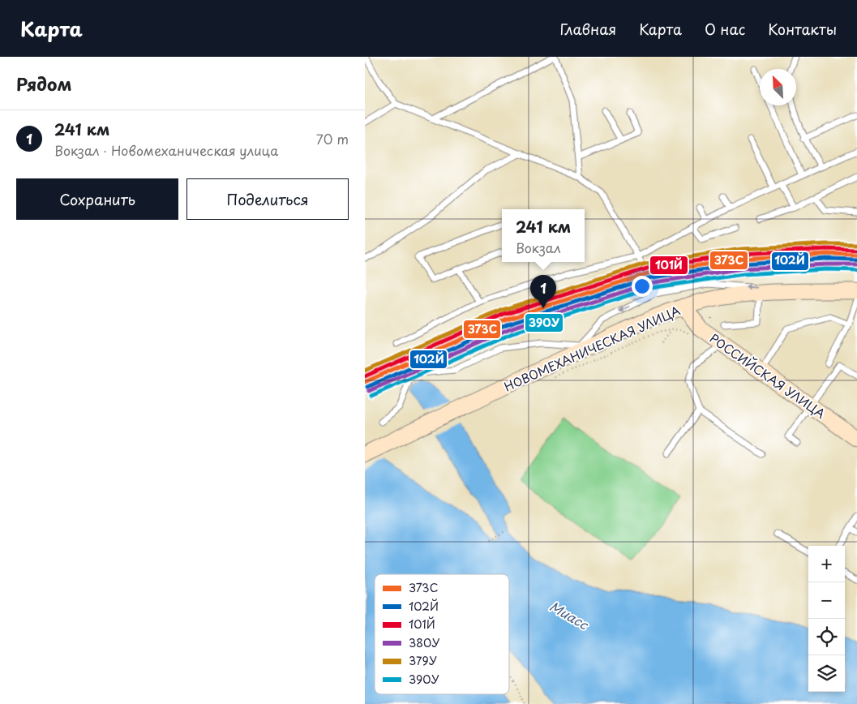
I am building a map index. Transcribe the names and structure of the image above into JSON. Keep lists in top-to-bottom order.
{
  "streets": {
    "main road": ["НОВОМЕХАНИЧЕСКАЯ УЛИЦА", "РОССИЙСКАЯ УЛИЦА"]
  },
  "crossings": [
    ["НОВОМЕХАНИЧЕСКАЯ УЛИЦА", "РОССИЙСКАЯ УЛИЦА"]
  ],
  "water": ["Миасс"],
  "lines": [
    "transit line 379У",
    "transit line 101Й",
    "transit line 373C",
    "transit line 102Й",
    "transit line 380У",
    "transit line 390У"
  ],
  "legend": [
    "373C",
    "102Й",
    "101Й",
    "380У",
    "379У",
    "390У"
  ],
  "north": "top left",
  "page": {
    "header": "Карта",
    "nav": [
      "Главная",
      "Карта",
      "О нас",
      "Контакты"
    ],
    "heading": "Рядом",
    "list": [
      {
        "mark": "1",
        "name": "241 км",
        "note": "Вокзал · Новомеханическая улица",
        "value": "70 m"
      }
    ],
    "buttons": ["Сохранить", "Поделиться"],
    "popup": ["241 км", "Вокзал"],
    "pins": "1",
    "map_buttons": ["+", "−"]
  }
}
